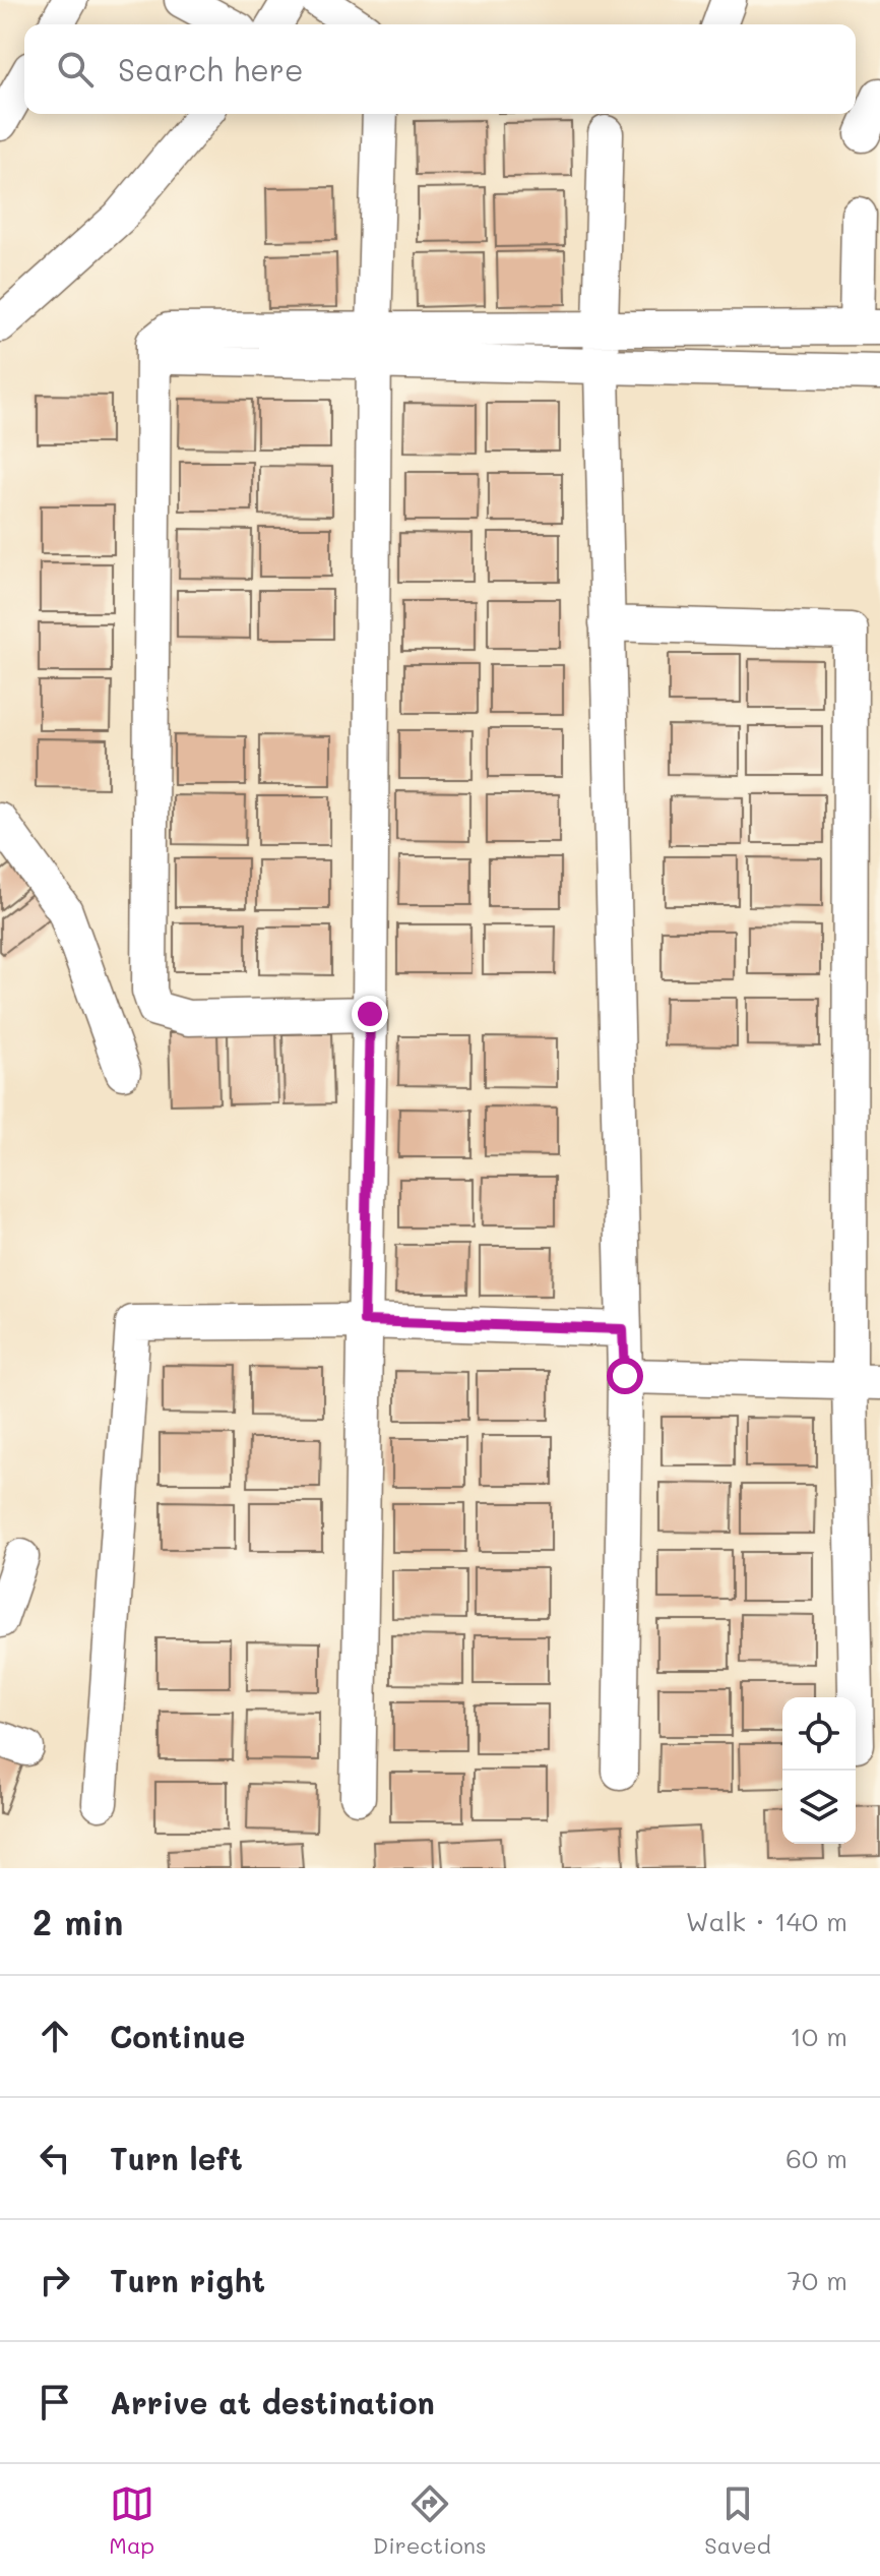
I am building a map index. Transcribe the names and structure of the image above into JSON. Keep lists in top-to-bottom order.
{
  "page": {
    "search": "Search here",
    "heading": ["2 min", "Walk · 140 m"],
    "list": [
      ["Continue", "10 m"],
      ["Turn left", "60 m"],
      ["Turn right", "70 m"],
      "Arrive at destination"
    ],
    "nav": ["Map", "Directions", "Saved"]
  }
}
